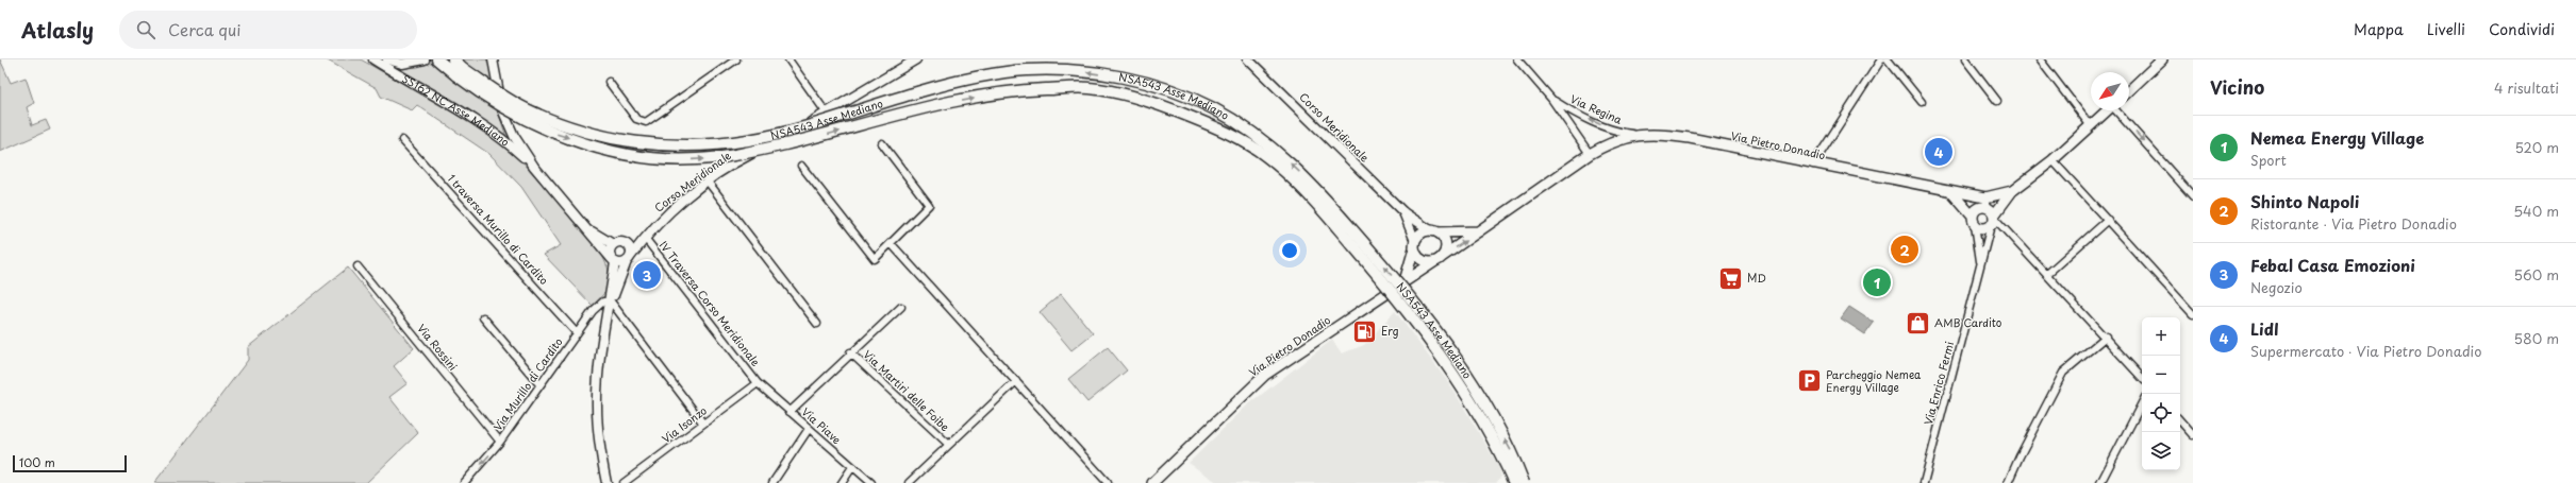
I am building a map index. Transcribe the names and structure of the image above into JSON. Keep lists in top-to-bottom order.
{
  "streets": {
    "highway": ["NSA543 Asse Mediano"],
    "main road": ["Via Pietro Donadio"],
    "street": [
      "Via Regina",
      "SS162 NC Asse Mediano",
      "Corso Meridionale",
      "1 traversa Murillo di Cardito",
      "IV Traversa Corso Meridionale",
      "Via Rossini",
      "Via Enrico Fermi",
      "Via Murillo di Cardito",
      "Via Martiri delle Foibe",
      "Via Isonzo",
      "Via Piave"
    ]
  },
  "crossings": [
    ["Via Regina", "Via Pietro Donadio"],
    ["SS162 NC Asse Mediano", "Corso Meridionale"],
    ["Corso Meridionale", "IV Traversa Corso Meridionale"],
    ["Corso Meridionale", "Via Murillo di Cardito"],
    ["Via Pietro Donadio", "Via Enrico Fermi"],
    ["1 traversa Murillo di Cardito", "Via Murillo di Cardito"],
    ["IV Traversa Corso Meridionale", "Via Isonzo"],
    ["IV Traversa Corso Meridionale", "Via Piave"],
    ["Via Rossini", "Via Murillo di Cardito"],
    ["Via Isonzo", "Via Piave"]
  ],
  "one_way": ["Via Regina"],
  "places": {
    "supermarket": ["MD"],
    "shop": ["AMB Cardito"],
    "fuel station": ["Erg"],
    "parking": ["Parcheggio Nemea Energy Village"]
  },
  "scale_bar": "100 m",
  "north": "bottom left",
  "page": {
    "header": "Atlasly",
    "search": "Cerca qui",
    "nav": ["Mappa", "Livelli", "Condividi"],
    "heading": ["Vicino", "4 risultati"],
    "list": [
      {
        "mark": "1",
        "name": "Nemea Energy Village",
        "note": "Sport",
        "value": "520 m"
      },
      {
        "mark": "2",
        "name": "Shinto Napoli",
        "note": "Ristorante · Via Pietro Donadio",
        "value": "540 m"
      },
      {
        "mark": "3",
        "name": "Febal Casa Emozioni",
        "note": "Negozio",
        "value": "560 m"
      },
      {
        "mark": "4",
        "name": "Lidl",
        "note": "Supermercato · Via Pietro Donadio",
        "value": "580 m"
      }
    ],
    "pins": [
      "4",
      "2",
      "3",
      "1"
    ],
    "map_buttons": ["+", "−"],
    "scale": "100 m"
  }
}
